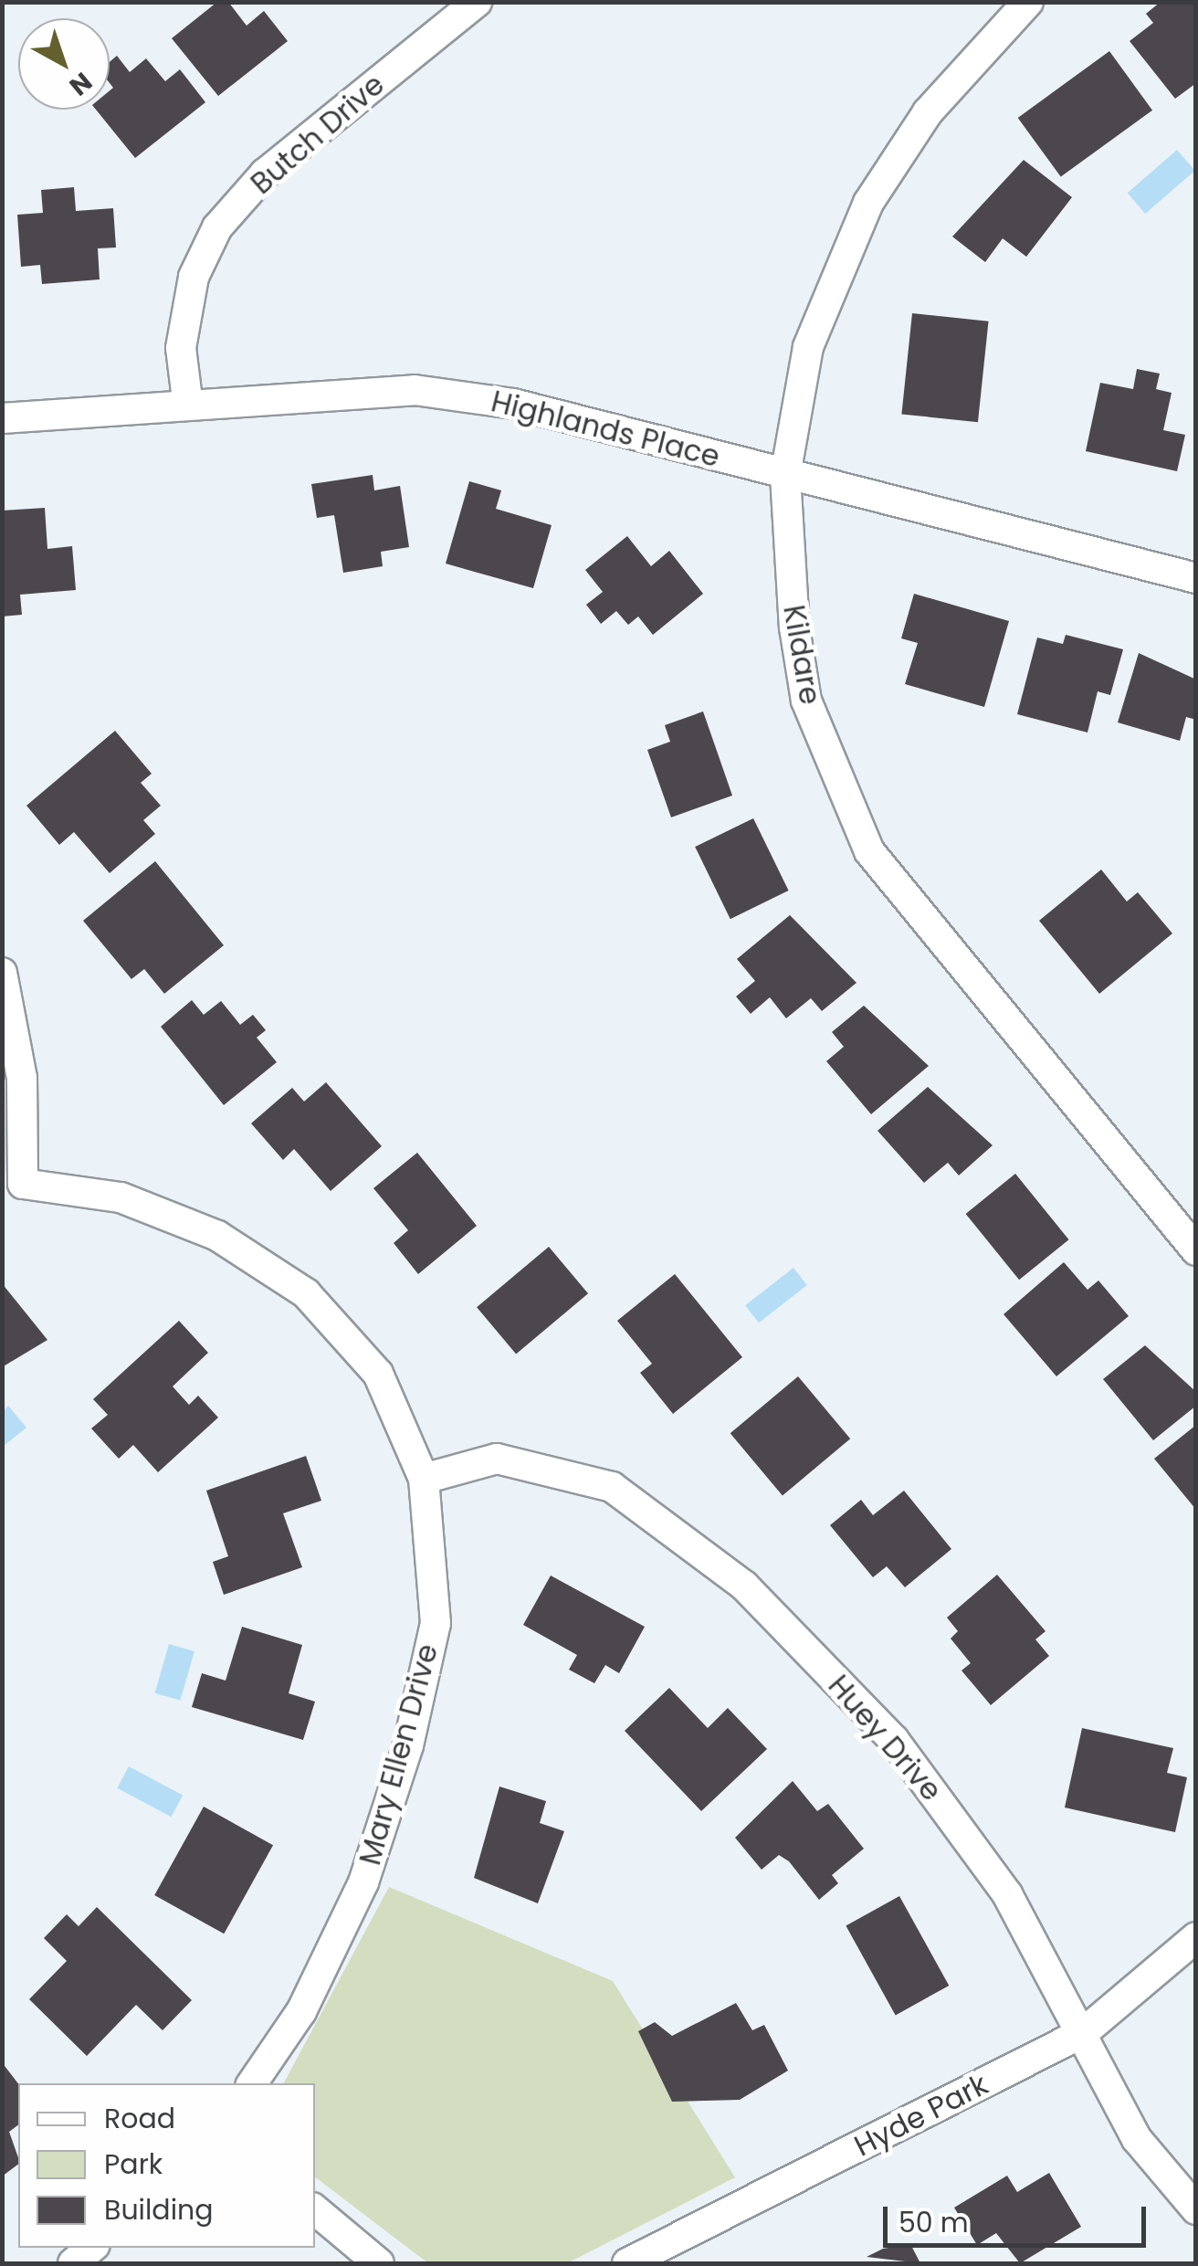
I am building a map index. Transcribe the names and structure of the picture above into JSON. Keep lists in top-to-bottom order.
{
  "streets": {
    "street": [
      "Butch Drive",
      "Highlands Place",
      "Kildare",
      "Huey Drive",
      "Mary Ellen Drive",
      "Hyde Park"
    ]
  },
  "crossings": [
    ["Butch Drive", "Highlands Place"],
    ["Highlands Place", "Kildare"],
    ["Huey Drive", "Mary Ellen Drive"],
    ["Huey Drive", "Hyde Park"]
  ],
  "legend": ["Road", "Park", "Building"],
  "scale_bar": "50 m",
  "north": "bottom right"
}
